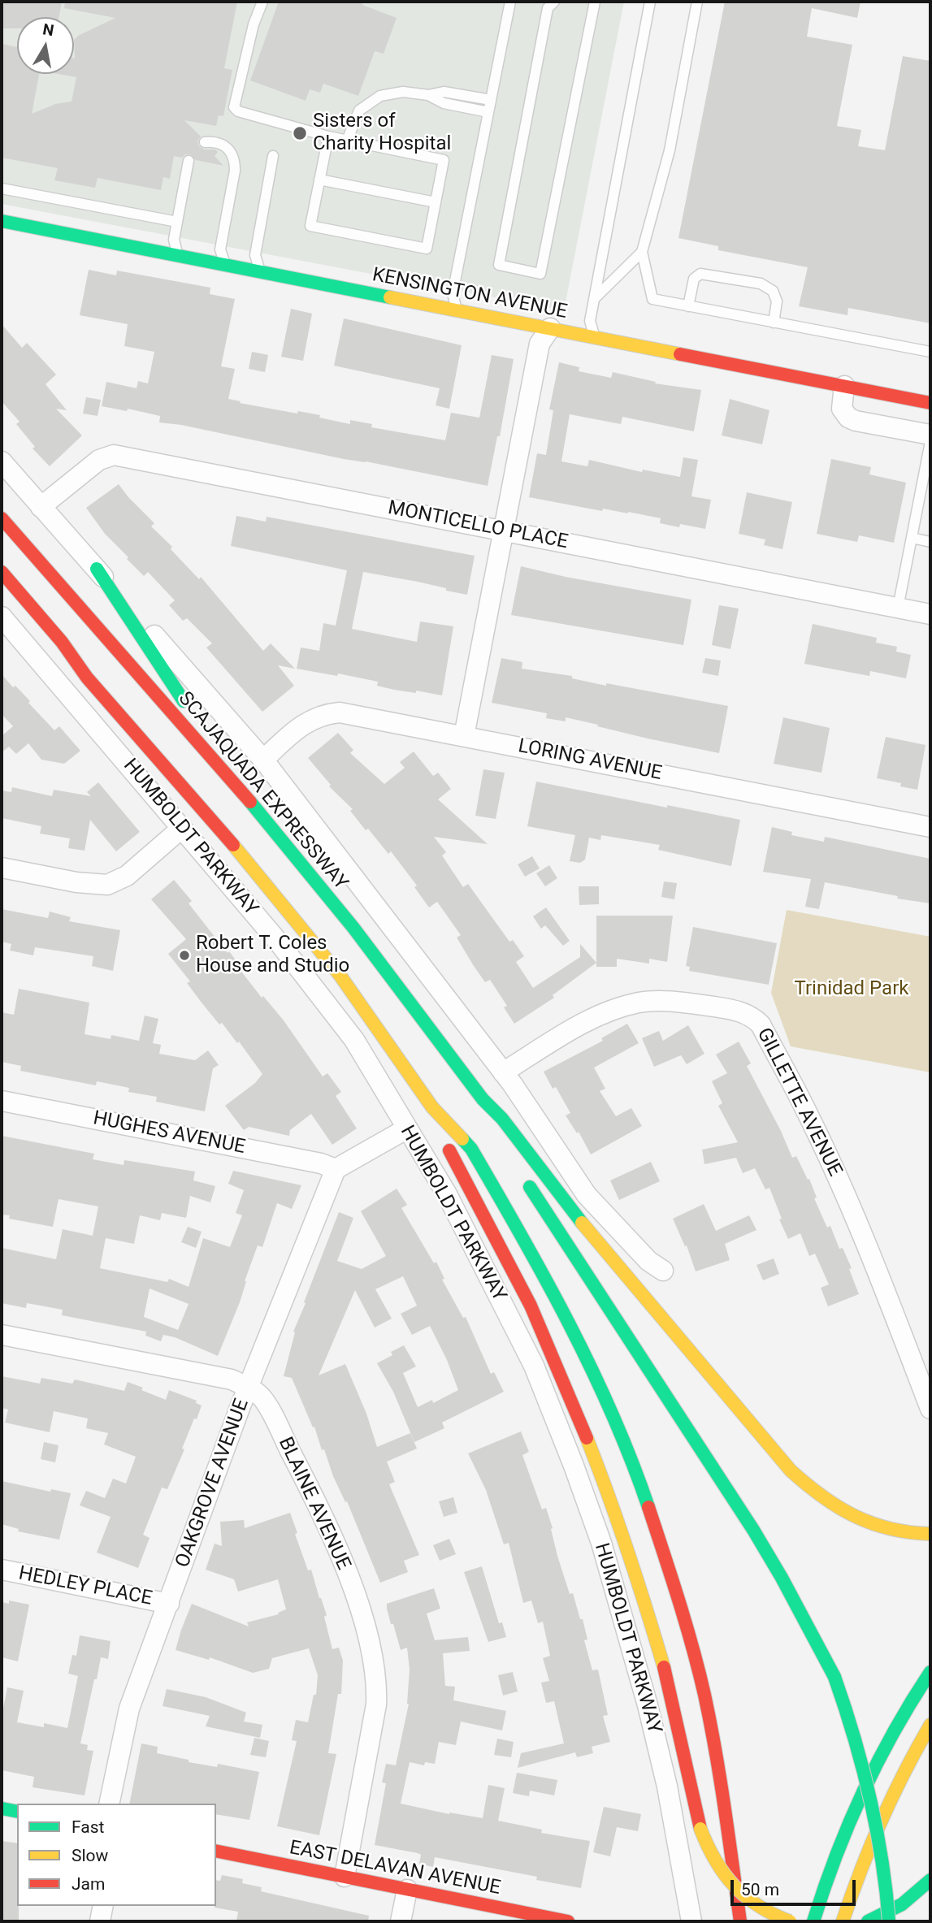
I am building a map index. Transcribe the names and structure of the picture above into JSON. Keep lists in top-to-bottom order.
{
  "streets": {
    "main road": ["KENSINGTON AVENUE", "SCAJAQUADA EXPRESSWAY", "EAST DELAVAN AVENUE"],
    "street": [
      "MONTICELLO PLACE",
      "LORING AVENUE",
      "HUMBOLDT PARKWAY",
      "GILLETTE AVENUE",
      "HUGHES AVENUE",
      "OAKGROVE AVENUE",
      "BLAINE AVENUE",
      "HEDLEY PLACE"
    ]
  },
  "crossings": [
    ["HUGHES AVENUE", "OAKGROVE AVENUE"],
    ["OAKGROVE AVENUE", "BLAINE AVENUE"],
    ["OAKGROVE AVENUE", "HEDLEY PLACE"],
    ["BLAINE AVENUE", "EAST DELAVAN AVENUE"]
  ],
  "parks": ["Trinidad Park"],
  "places": ["Sisters of Charity Hospital", "Robert T. Coles House and Studio"],
  "legend": ["Fast", "Slow", "Jam"],
  "scale_bar": "50 m",
  "north": "top"
}
